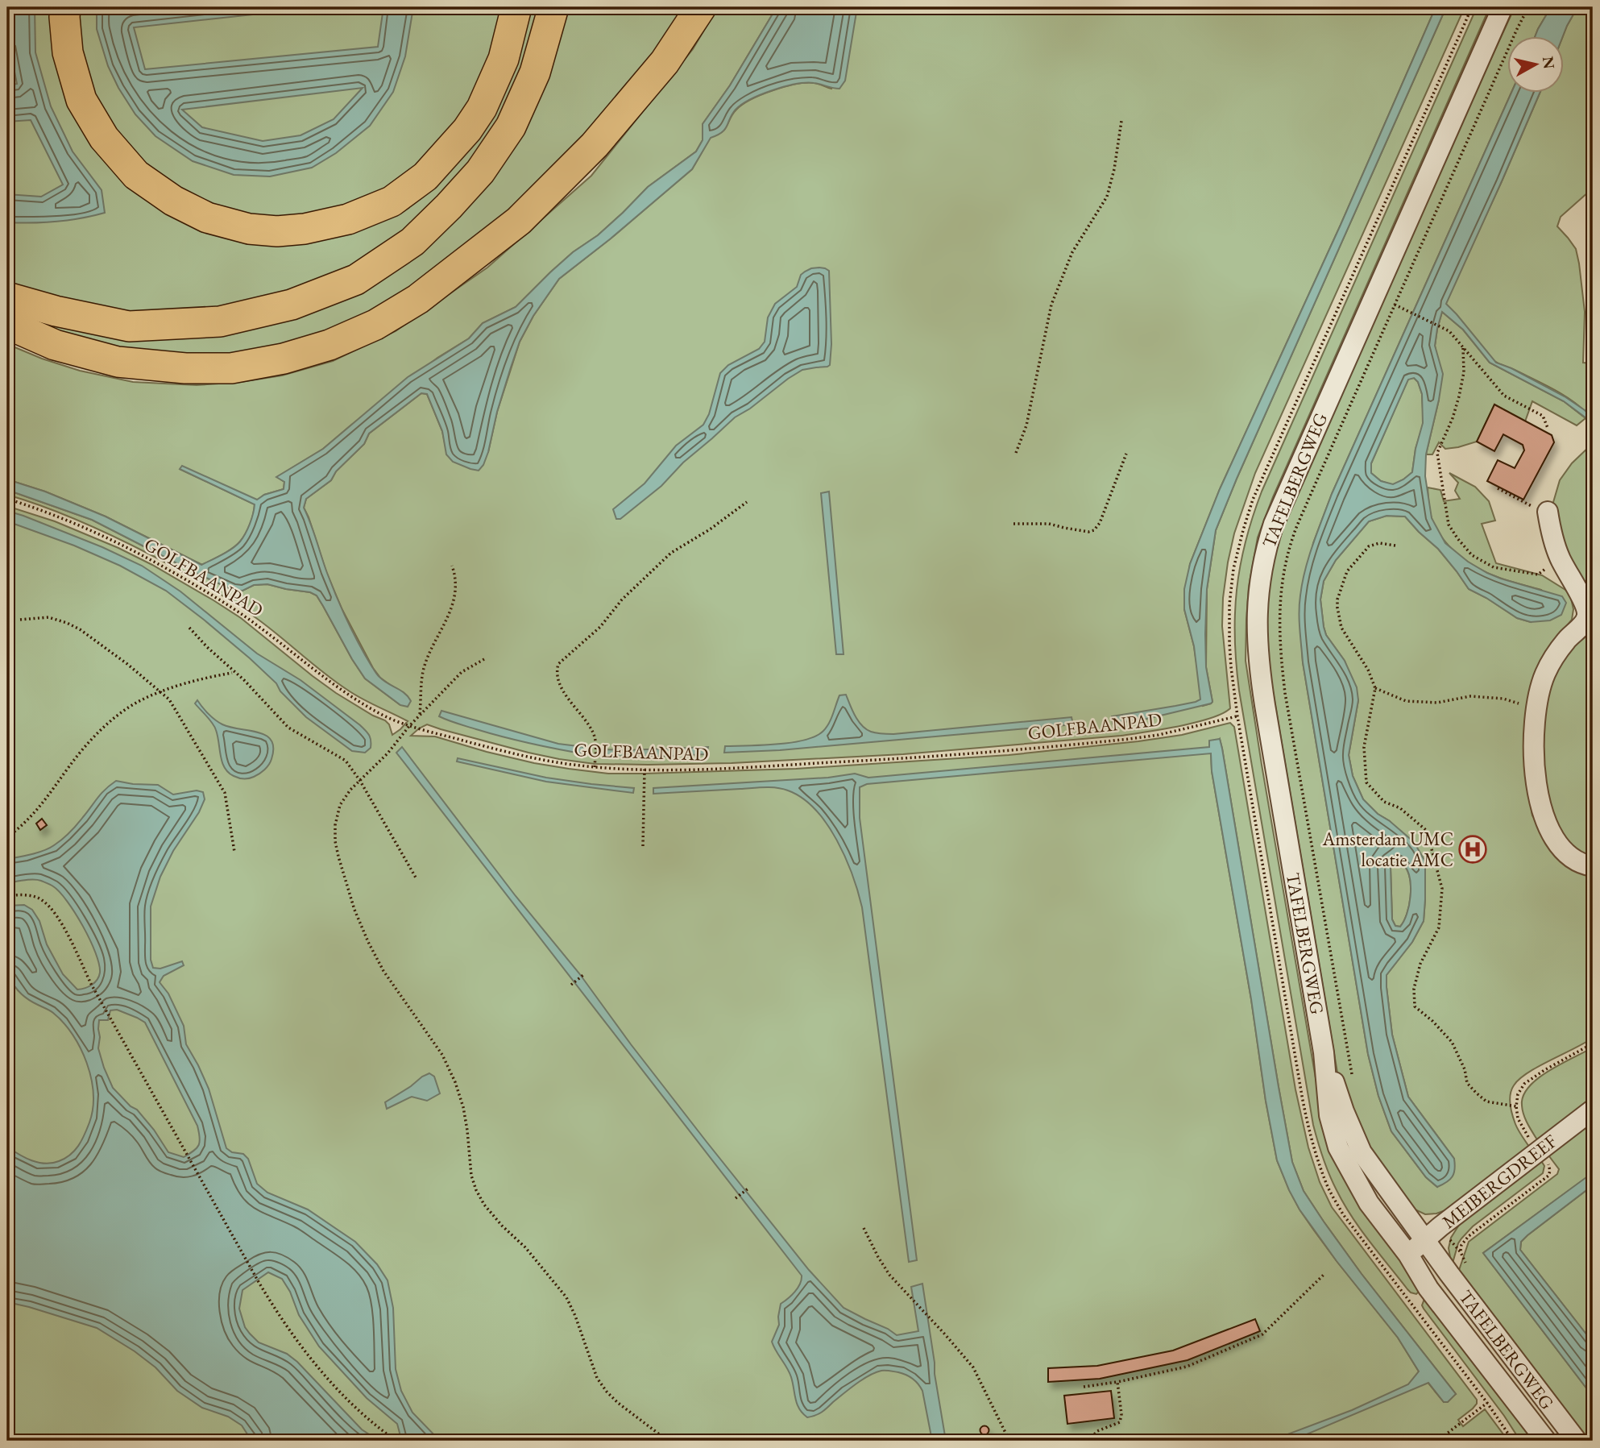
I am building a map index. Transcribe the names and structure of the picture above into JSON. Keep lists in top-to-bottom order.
{
  "streets": {
    "street": ["TAFELBERGWEG", "MEIBERGDREEF"],
    "path": ["GOLFBAANPAD"]
  },
  "crossings": [
    ["TAFELBERGWEG", "MEIBERGDREEF"]
  ],
  "places": {
    "hospital": ["Amsterdam UMC locatie AMC"]
  },
  "north": "right"
}
